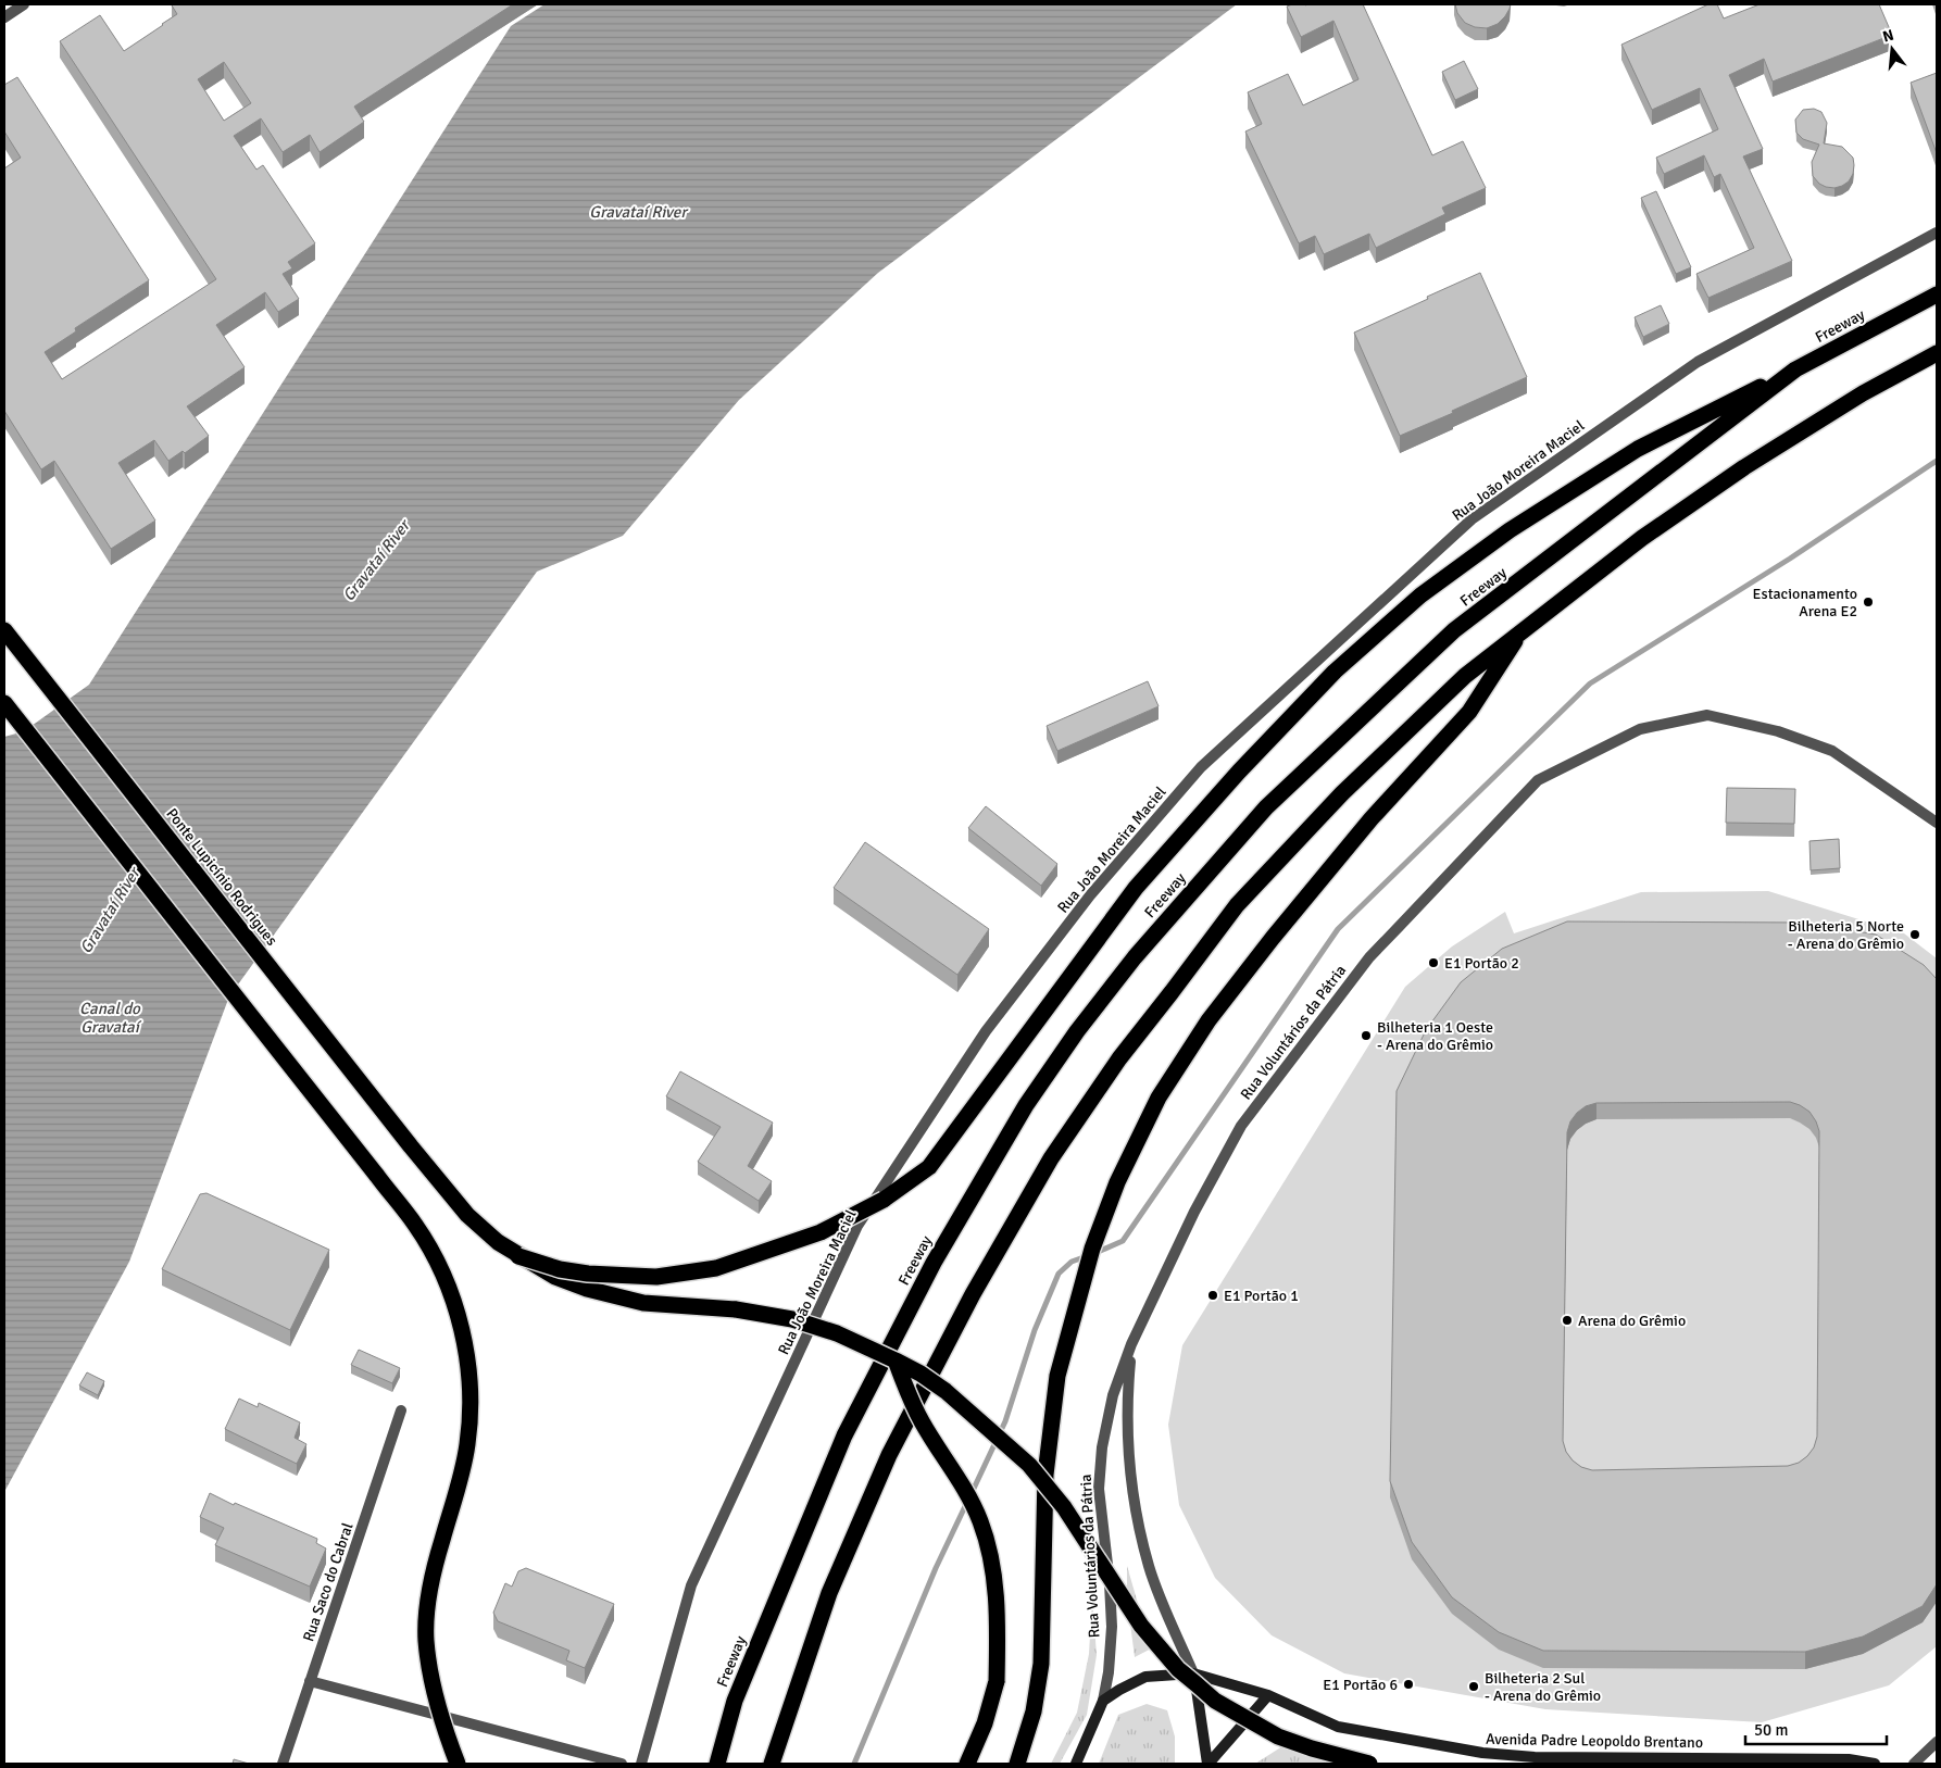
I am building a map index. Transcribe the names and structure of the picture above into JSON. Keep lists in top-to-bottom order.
{
  "streets": {
    "highway": ["Freeway", "Ponte Lupicínio Rodrigues"],
    "main road": ["Rua Voluntários da Pátria", "Avenida Padre Leopoldo Brentano"],
    "street": ["Rua João Moreira Maciel", "Rua Saco do Cabral"]
  },
  "crossings": [
    ["Rua Voluntários da Pátria", "Avenida Padre Leopoldo Brentano"]
  ],
  "water": ["Gravataí River", "Canal do Gravataí"],
  "places": [
    "Estacionamento Arena E2",
    "Bilheteria 5 Norte - Arena do Grêmio",
    "E1 Portão 2",
    "Bilheteria 1 Oeste - Arena do Grêmio",
    "E1 Portão 1",
    "Arena do Grêmio",
    "E1 Portão 6",
    "Bilheteria 2 Sul - Arena do Grêmio"
  ],
  "scale_bar": "50 m",
  "north": "top"
}
